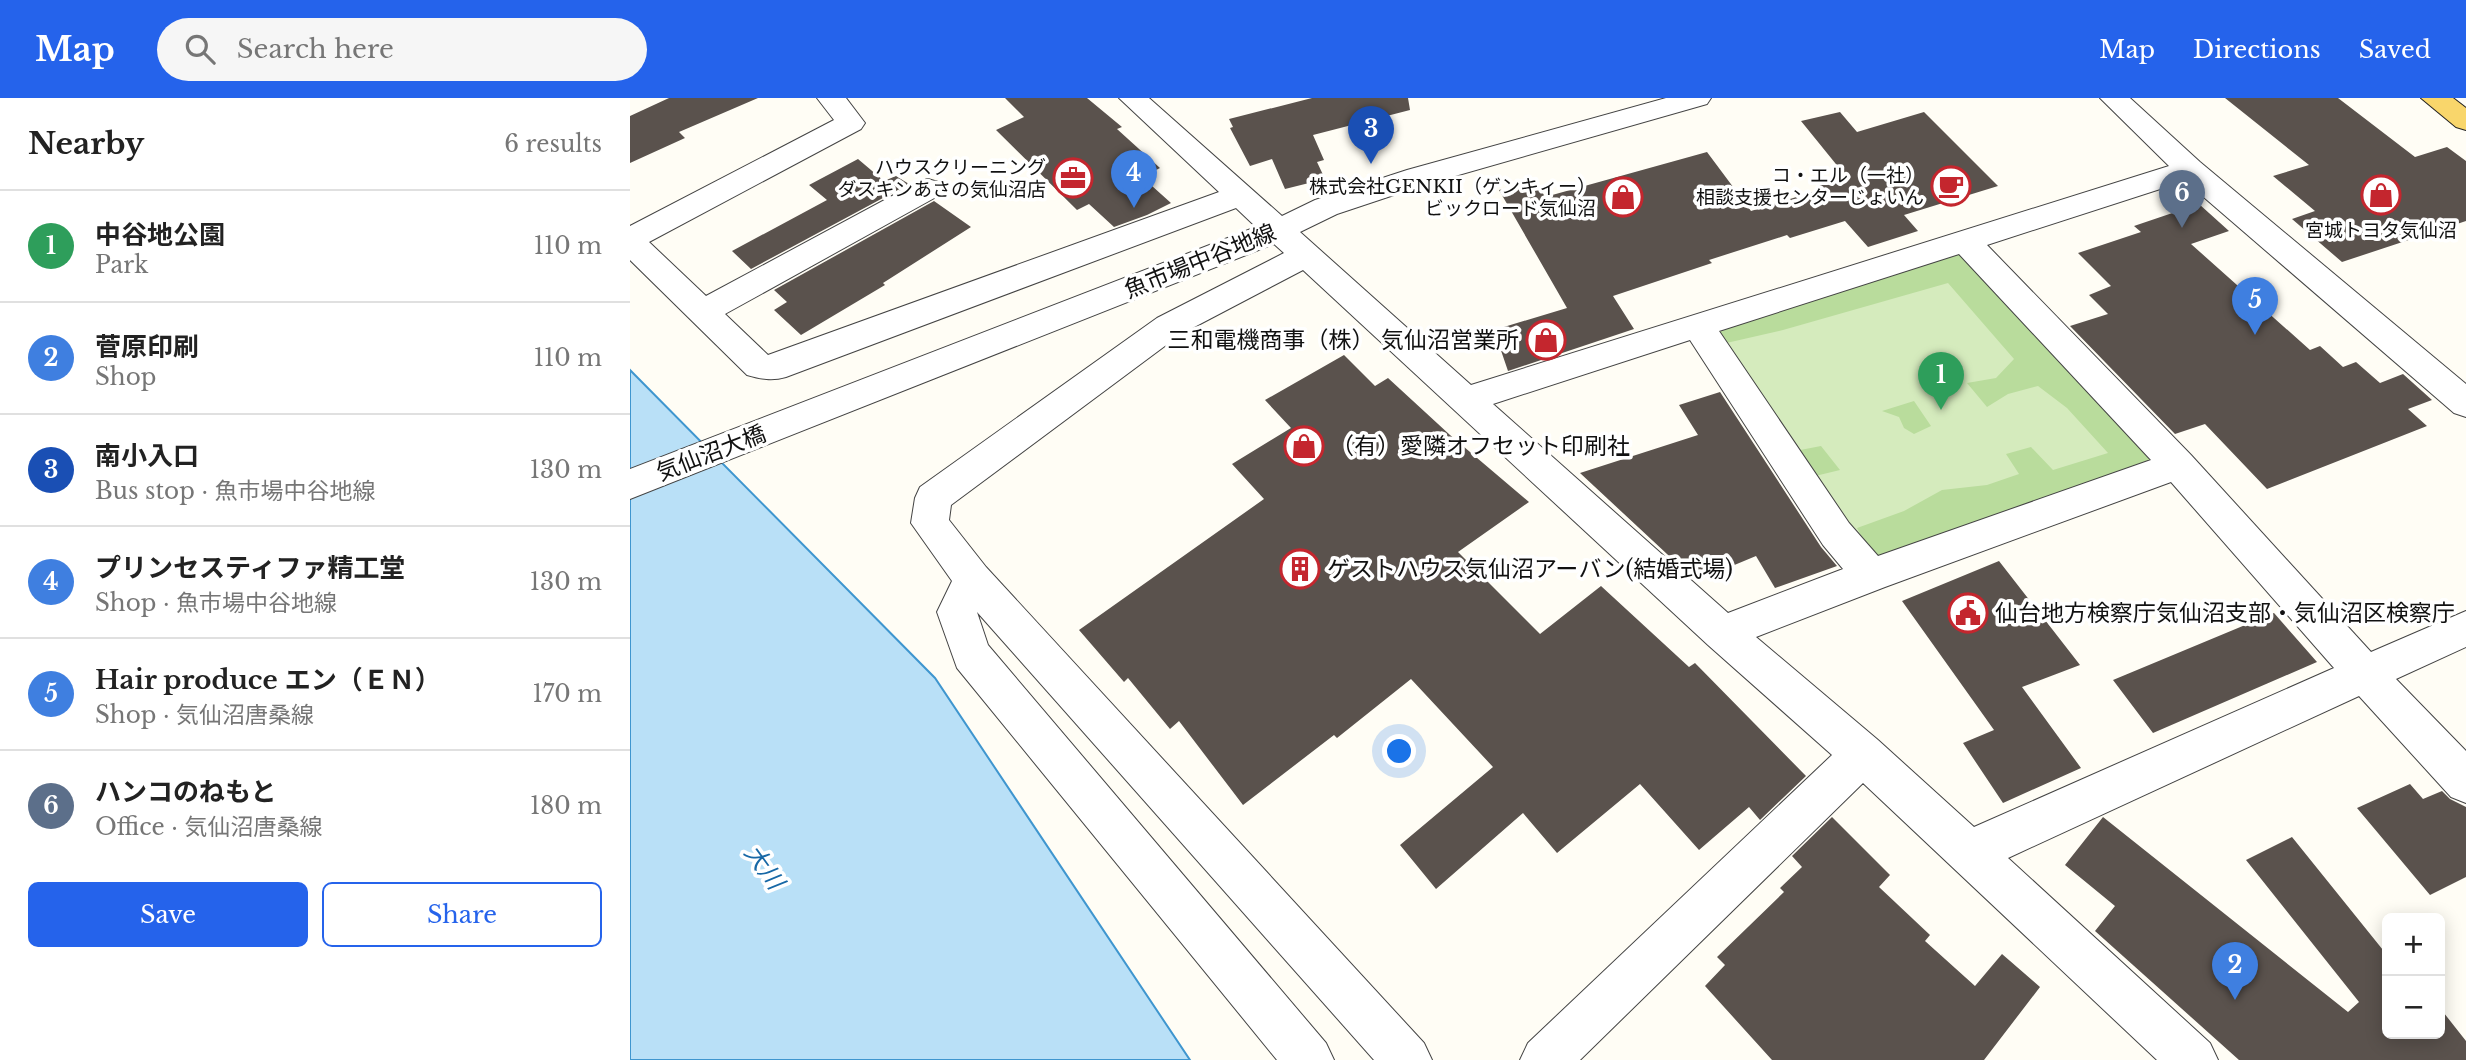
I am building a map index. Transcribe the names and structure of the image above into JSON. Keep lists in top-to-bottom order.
{
  "streets": {
    "street": ["魚市場中谷地線", "気仙沼大橋"]
  },
  "crossings": [
    ["魚市場中谷地線", "気仙沼大橋"]
  ],
  "water": ["大川"],
  "places": {
    "office": ["ハウスクリーニング ダスキンあさの気仙沼店"],
    "cafe": ["コ・エル（一社） 相談支援センターじょいん"],
    "shop": [
      "宮城トヨタ気仙沼",
      "株式会社GENKII（ゲンキィー） ビックロード気仙沼",
      "三和電機商事（株） 気仙沼営業所",
      "（有）愛隣オフセット印刷社"
    ],
    "building": ["ゲストハウス気仙沼アーバン(結婚式場)"],
    "public building": ["仙台地方検察庁気仙沼支部・気仙沼区検察庁"]
  },
  "page": {
    "header": "Map",
    "search": "Search here",
    "nav": ["Map", "Directions", "Saved"],
    "heading": ["Nearby", "6 results"],
    "pins": [
      "3",
      "4",
      "6",
      "5",
      "1",
      "2"
    ],
    "list": [
      {
        "mark": "1",
        "name": "中谷地公園",
        "note": "Park",
        "value": "110 m"
      },
      {
        "mark": "2",
        "name": "菅原印刷",
        "note": "Shop",
        "value": "110 m"
      },
      {
        "mark": "3",
        "name": "南小入口",
        "note": "Bus stop · 魚市場中谷地線",
        "value": "130 m"
      },
      {
        "mark": "4",
        "name": "プリンセスティファ精工堂",
        "note": "Shop · 魚市場中谷地線",
        "value": "130 m"
      },
      {
        "mark": "5",
        "name": "Hair produce エン（ＥＮ）",
        "note": "Shop · 気仙沼唐桑線",
        "value": "170 m"
      },
      {
        "mark": "6",
        "name": "ハンコのねもと",
        "note": "Office · 気仙沼唐桑線",
        "value": "180 m"
      }
    ],
    "buttons": ["Save", "Share"],
    "map_buttons": ["+", "−"]
  }
}
